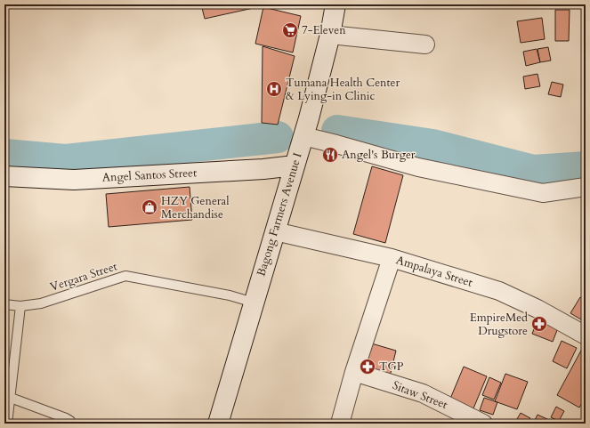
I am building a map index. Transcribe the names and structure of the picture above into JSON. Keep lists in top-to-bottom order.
{
  "streets": {
    "street": [
      "Angel Santos Street",
      "Bagong Farmers Avenue I",
      "Ampalaya Street",
      "Sitaw Street"
    ],
    "lane": ["Vergara Street"]
  },
  "crossings": [
    ["Angel Santos Street", "Bagong Farmers Avenue I"],
    ["Bagong Farmers Avenue I", "Ampalaya Street"],
    ["Bagong Farmers Avenue I", "Vergara Street"]
  ],
  "places": {
    "supermarket": ["7-Eleven"],
    "hospital": ["Tumana Health Center & Lying-in Clinic"],
    "restaurant": ["Angel's Burger"],
    "shop": ["HZY General Merchandise"],
    "pharmacy": ["EmpireMed Drugstore", "TGP"]
  }
}
